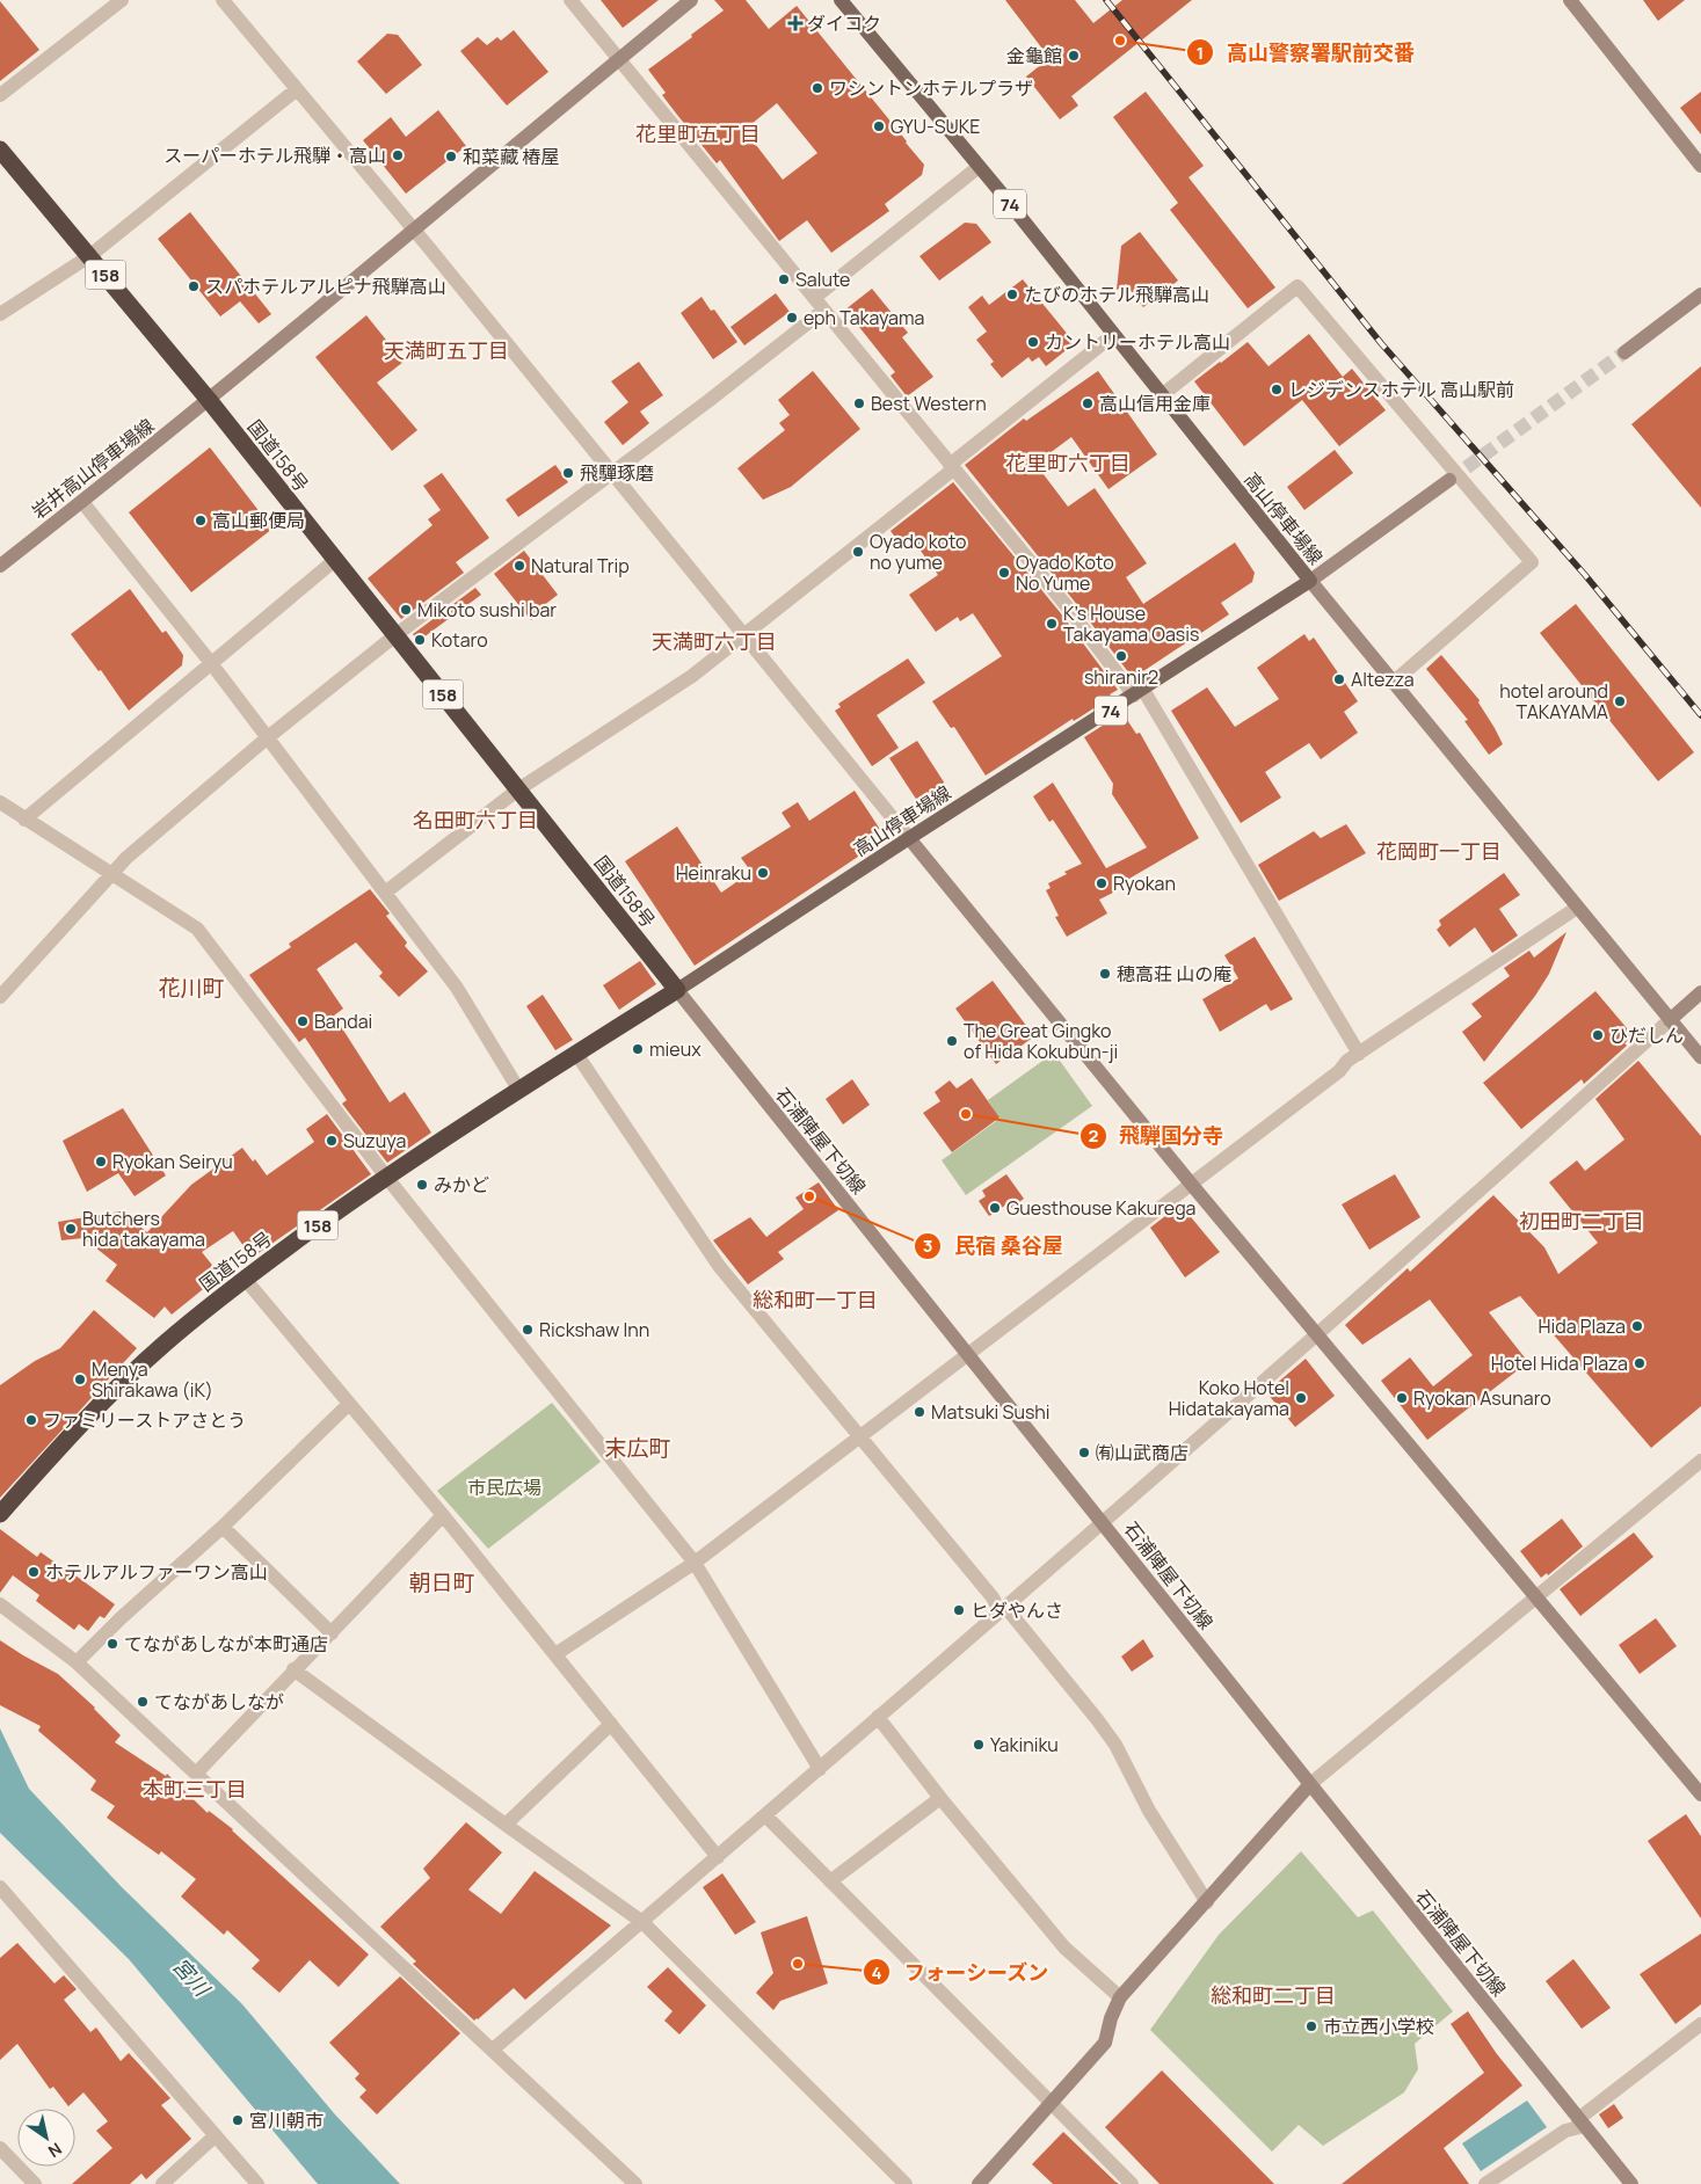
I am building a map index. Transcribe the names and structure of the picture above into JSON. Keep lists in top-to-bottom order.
{
  "streets": {
    "highway": ["158", "国道158号"],
    "main road": ["74", "高山停車場線"],
    "street": ["岩井高山停車場線", "石浦陣屋下切線"]
  },
  "crossings": [
    ["国道158号", "岩井高山停車場線"],
    ["国道158号", "高山停車場線"],
    ["国道158号", "石浦陣屋下切線"],
    ["高山停車場線", "石浦陣屋下切線"]
  ],
  "districts": [
    "花里町五丁目",
    "天満町五丁目",
    "花里町六丁目",
    "天満町六丁目",
    "名田町六丁目",
    "花岡町一丁目",
    "花川町",
    "初田町二丁目",
    "総和町一丁目",
    "末広町",
    "朝日町",
    "本町三丁目",
    "総和町二丁目"
  ],
  "water": ["宮川"],
  "parks": ["市民広場"],
  "places": {
    "health": ["ダイコク"],
    "other": [
      "高山警察署駅前交番",
      "金龜館",
      "ワシントンホテルプラザ",
      "GYU-SUKE",
      "スーパーホテル飛騨・高山",
      "和菜藏 樁屋",
      "Salute",
      "スパホテルアルピナ飛騨高山",
      "たびのホテル飛騨高山",
      "eph Takayama",
      "カントリーホテル高山",
      "レジデンスホテル 高山駅前",
      "Best Western",
      "高山信用金庫",
      "飛驒琢磨",
      "高山郵便局",
      "Oyado koto no yume",
      "Natural Trip",
      "Oyado Koto No Yume",
      "Mikoto sushi bar",
      "K's House Takayama Oasis",
      "Kotaro",
      "shiranir2",
      "Altezza",
      "hotel around TAKAYAMA",
      "Heinraku",
      "Ryokan",
      "穂高荘 山の庵",
      "Bandai",
      "ひだしん",
      "The Great Gingko of Hida Kokubun-ji",
      "mieux",
      "飛騨国分寺",
      "Suzuya",
      "Ryokan Seiryu",
      "みかど",
      "民宿 桑谷屋",
      "Guesthouse Kakurega",
      "Butchers hida takayama",
      "Hida Plaza",
      "Rickshaw Inn",
      "Hotel Hida Plaza",
      "Menya Shirakawa (iK)",
      "Koko Hotel Hidatakayama",
      "Ryokan Asunaro",
      "Matsuki Sushi",
      "ファミリーストアさとう",
      "㈲山武商店",
      "ホテルアルファーワン高山",
      "ヒダやんさ",
      "てながあしなが本町通店",
      "てながあしなが",
      "Yakiniku",
      "フォーシーズン",
      "市立西小学校",
      "宮川朝市"
    ]
  },
  "north": "bottom right"
}
